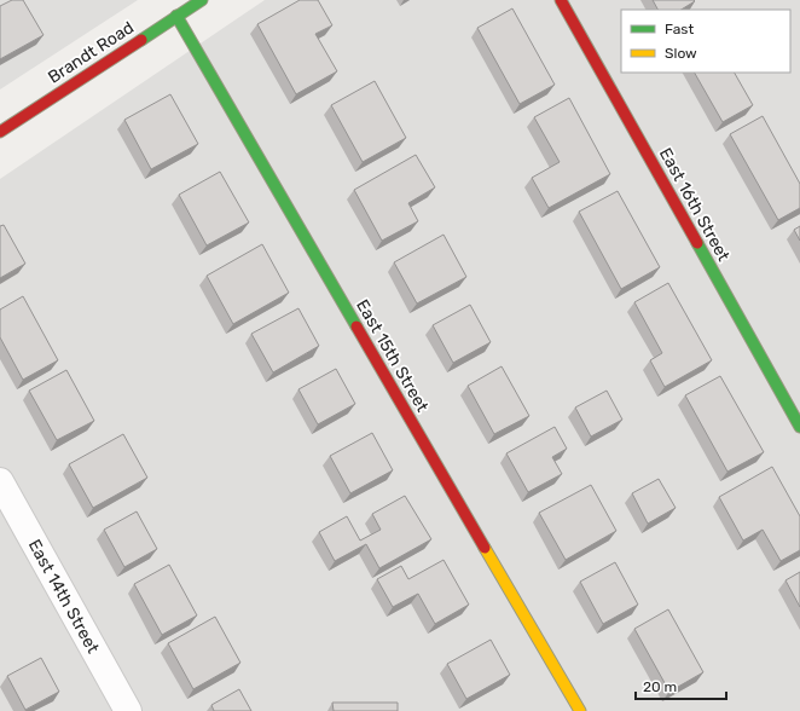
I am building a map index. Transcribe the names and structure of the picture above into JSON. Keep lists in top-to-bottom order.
{
  "streets": {
    "street": [
      "Brandt Road",
      "East 16th Street",
      "East 15th Street",
      "East 14th Street"
    ]
  },
  "crossings": [
    ["Brandt Road", "East 15th Street"]
  ],
  "legend": ["Fast", "Slow"],
  "scale_bar": "20 m"
}
